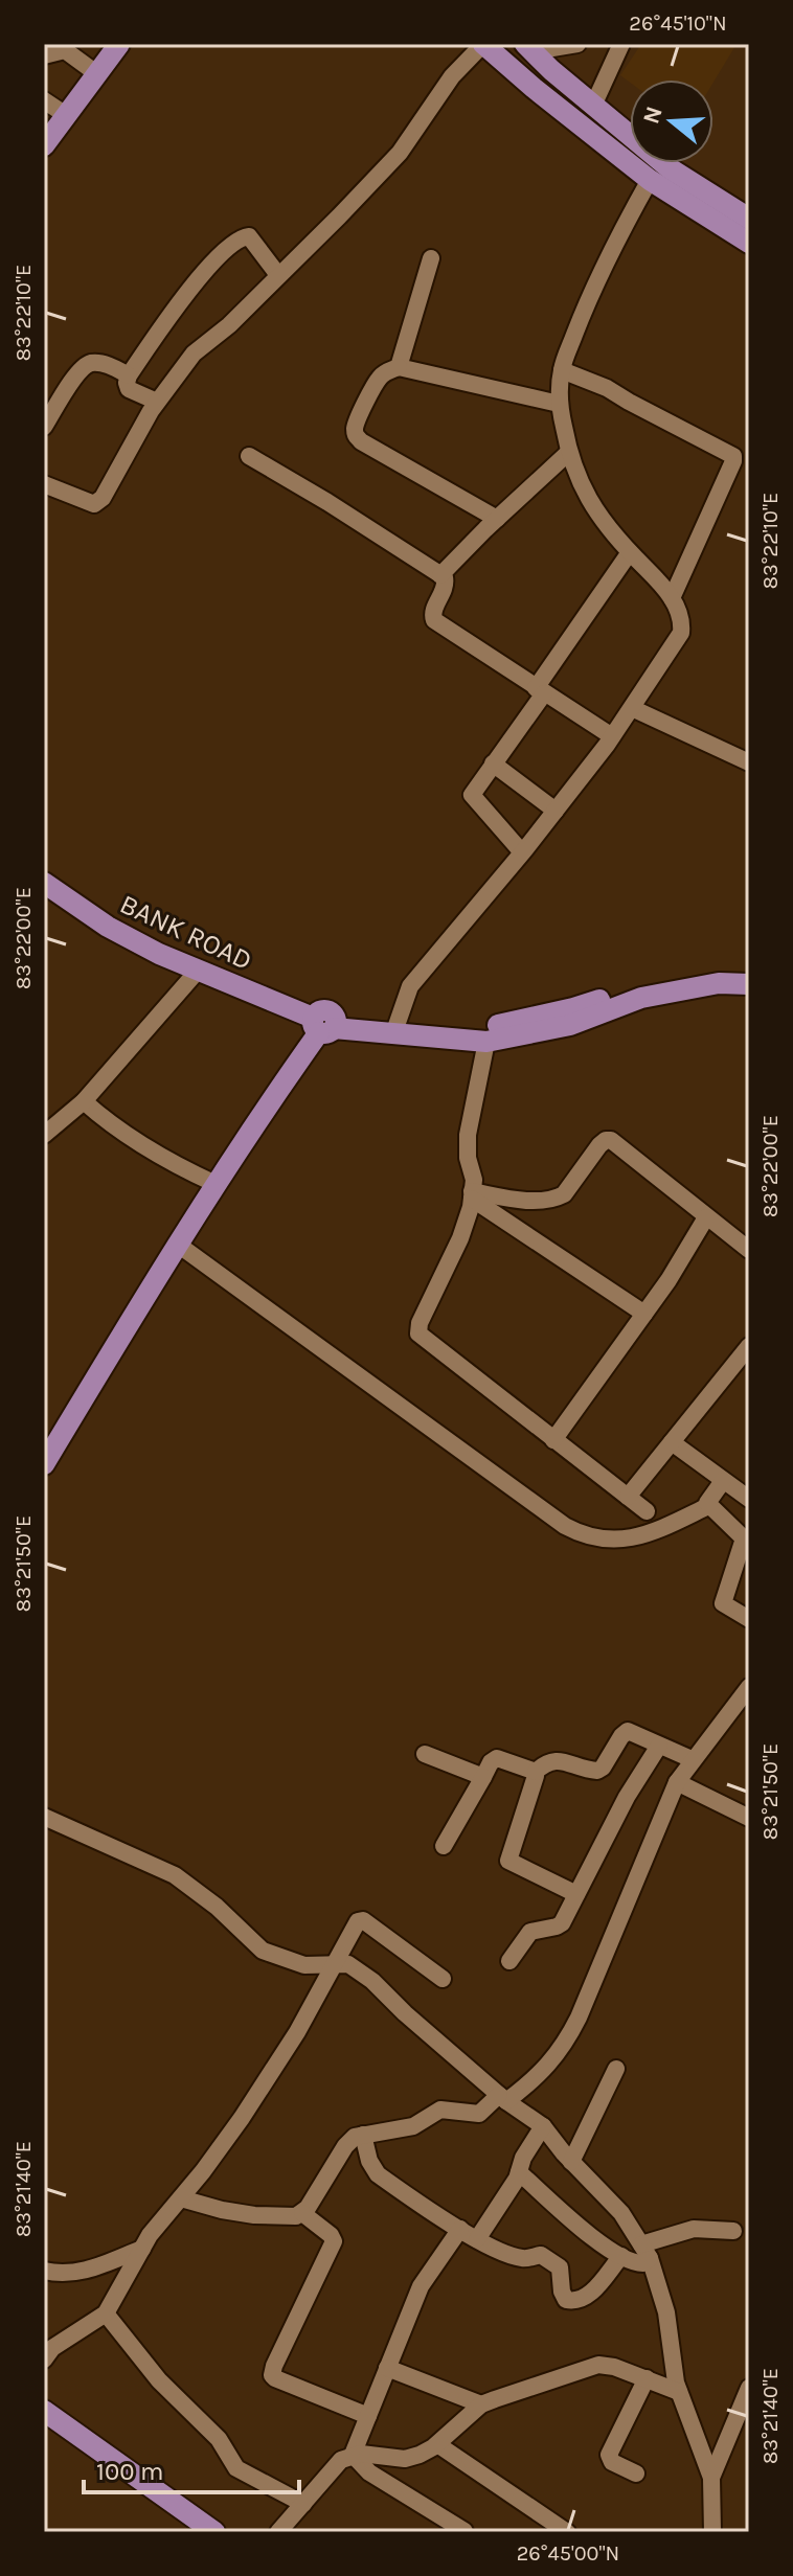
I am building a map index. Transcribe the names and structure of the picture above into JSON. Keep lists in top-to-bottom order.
{
  "streets": {
    "main road": ["BANK ROAD"]
  },
  "scale_bar": "100 m",
  "north": "left",
  "coordinates": [
    "26°45'10\"N",
    "83°22'10\"E",
    "83°22'00\"E",
    "83°21'50\"E",
    "83°21'40\"E",
    "26°45'00\"N"
  ]
}
